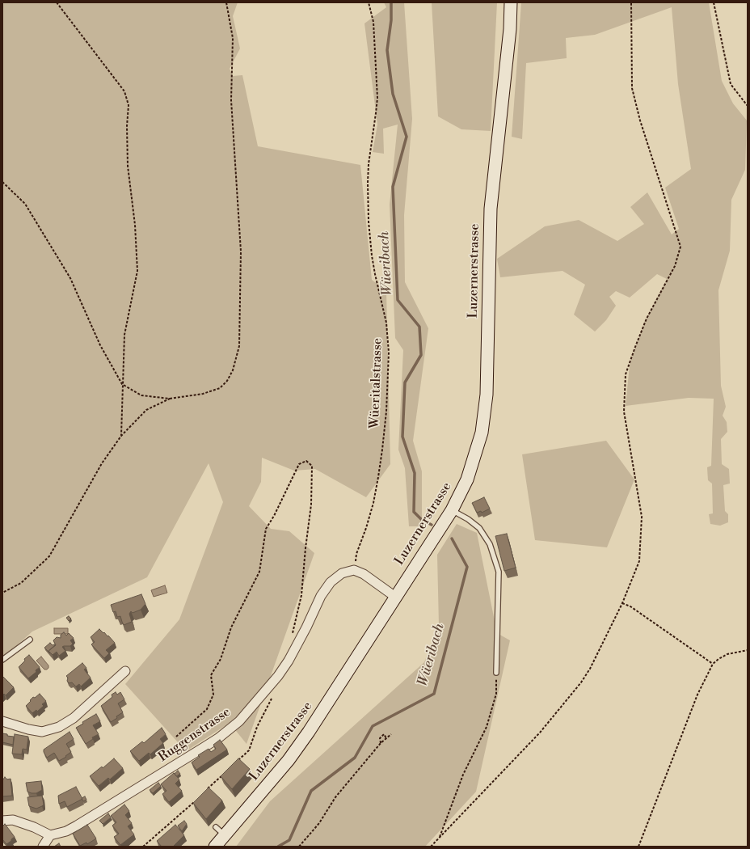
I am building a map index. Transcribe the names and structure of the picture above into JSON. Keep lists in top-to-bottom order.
{
  "streets": {
    "main road": ["Luzernerstrasse"],
    "street": ["Ruggenstrasse"],
    "path": ["Wüeritalstrasse"]
  },
  "crossings": [
    ["Wüeritalstrasse", "Ruggenstrasse"]
  ],
  "water": ["Wüeribach"]
}
